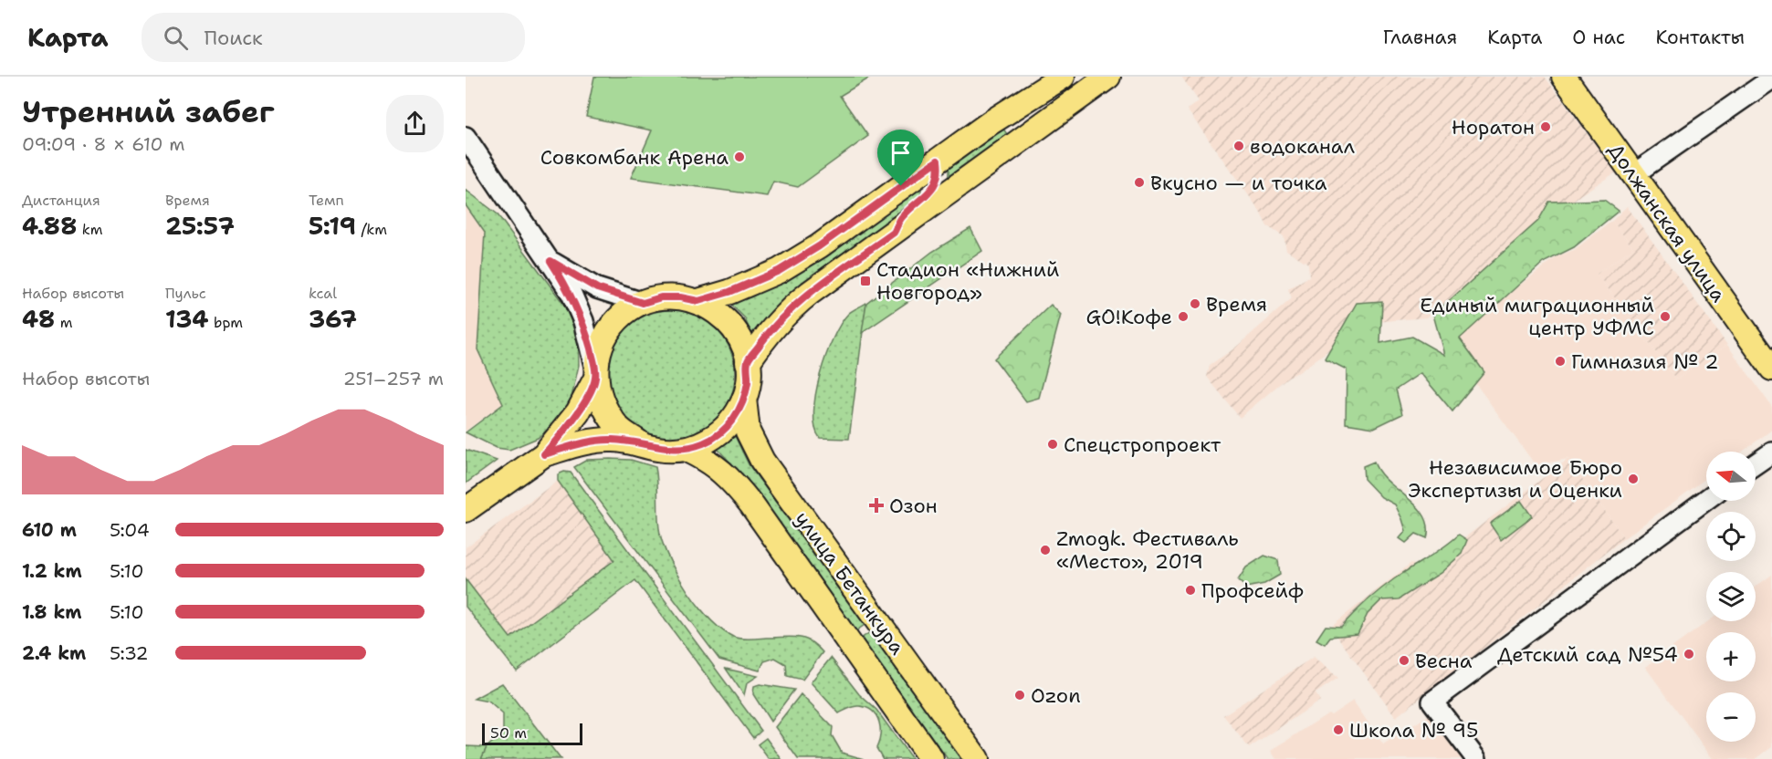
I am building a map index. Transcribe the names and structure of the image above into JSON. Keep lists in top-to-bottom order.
{
  "streets": {
    "main road": ["Должанская улица", "улица Бетанкура"]
  },
  "places": {
    "other": [
      "Норатон",
      "водоканал",
      "Совкомбанк Арена",
      "Вкусно — и точка",
      "Время",
      "GO!Кофе",
      "Единый миграционный центр УФМС",
      "Гимназия № 2",
      "Спецстропроект",
      "Независимое Бюро Экспертизы и Оценки",
      "Zmogk. Фестиваль «Место», 2019",
      "Профсейф",
      "Детский сад №54",
      "Весна",
      "Ozon",
      "Школа № 95"
    ],
    "transit": ["Стадион «Нижний Новгород»"],
    "health": ["Озон"]
  },
  "scale_bar": "50 m",
  "north": "left",
  "page": {
    "header": "Карта",
    "search": "Поиск",
    "nav": [
      "Главная",
      "Карта",
      "О нас",
      "Контакты"
    ],
    "heading": ["Утренний забег", "09:09 · 8 × 610 m"],
    "stats": [
      ["Дистанция", "4.88 km"],
      ["Время", "25:57"],
      ["Темп", "5:19 /km"],
      ["Набор высоты", "48 m"],
      ["Пульс", "134 bpm"],
      ["kcal", "367"]
    ],
    "chart": ["Набор высоты", "251–257 m"],
    "map_buttons": ["+", "−"],
    "list": [
      {
        "name": "610 m",
        "note": "5:04"
      },
      {
        "name": "1.2 km",
        "note": "5:10"
      },
      {
        "name": "1.8 km",
        "note": "5:10"
      },
      {
        "name": "2.4 km",
        "note": "5:32"
      }
    ],
    "scale": "50 m"
  }
}
